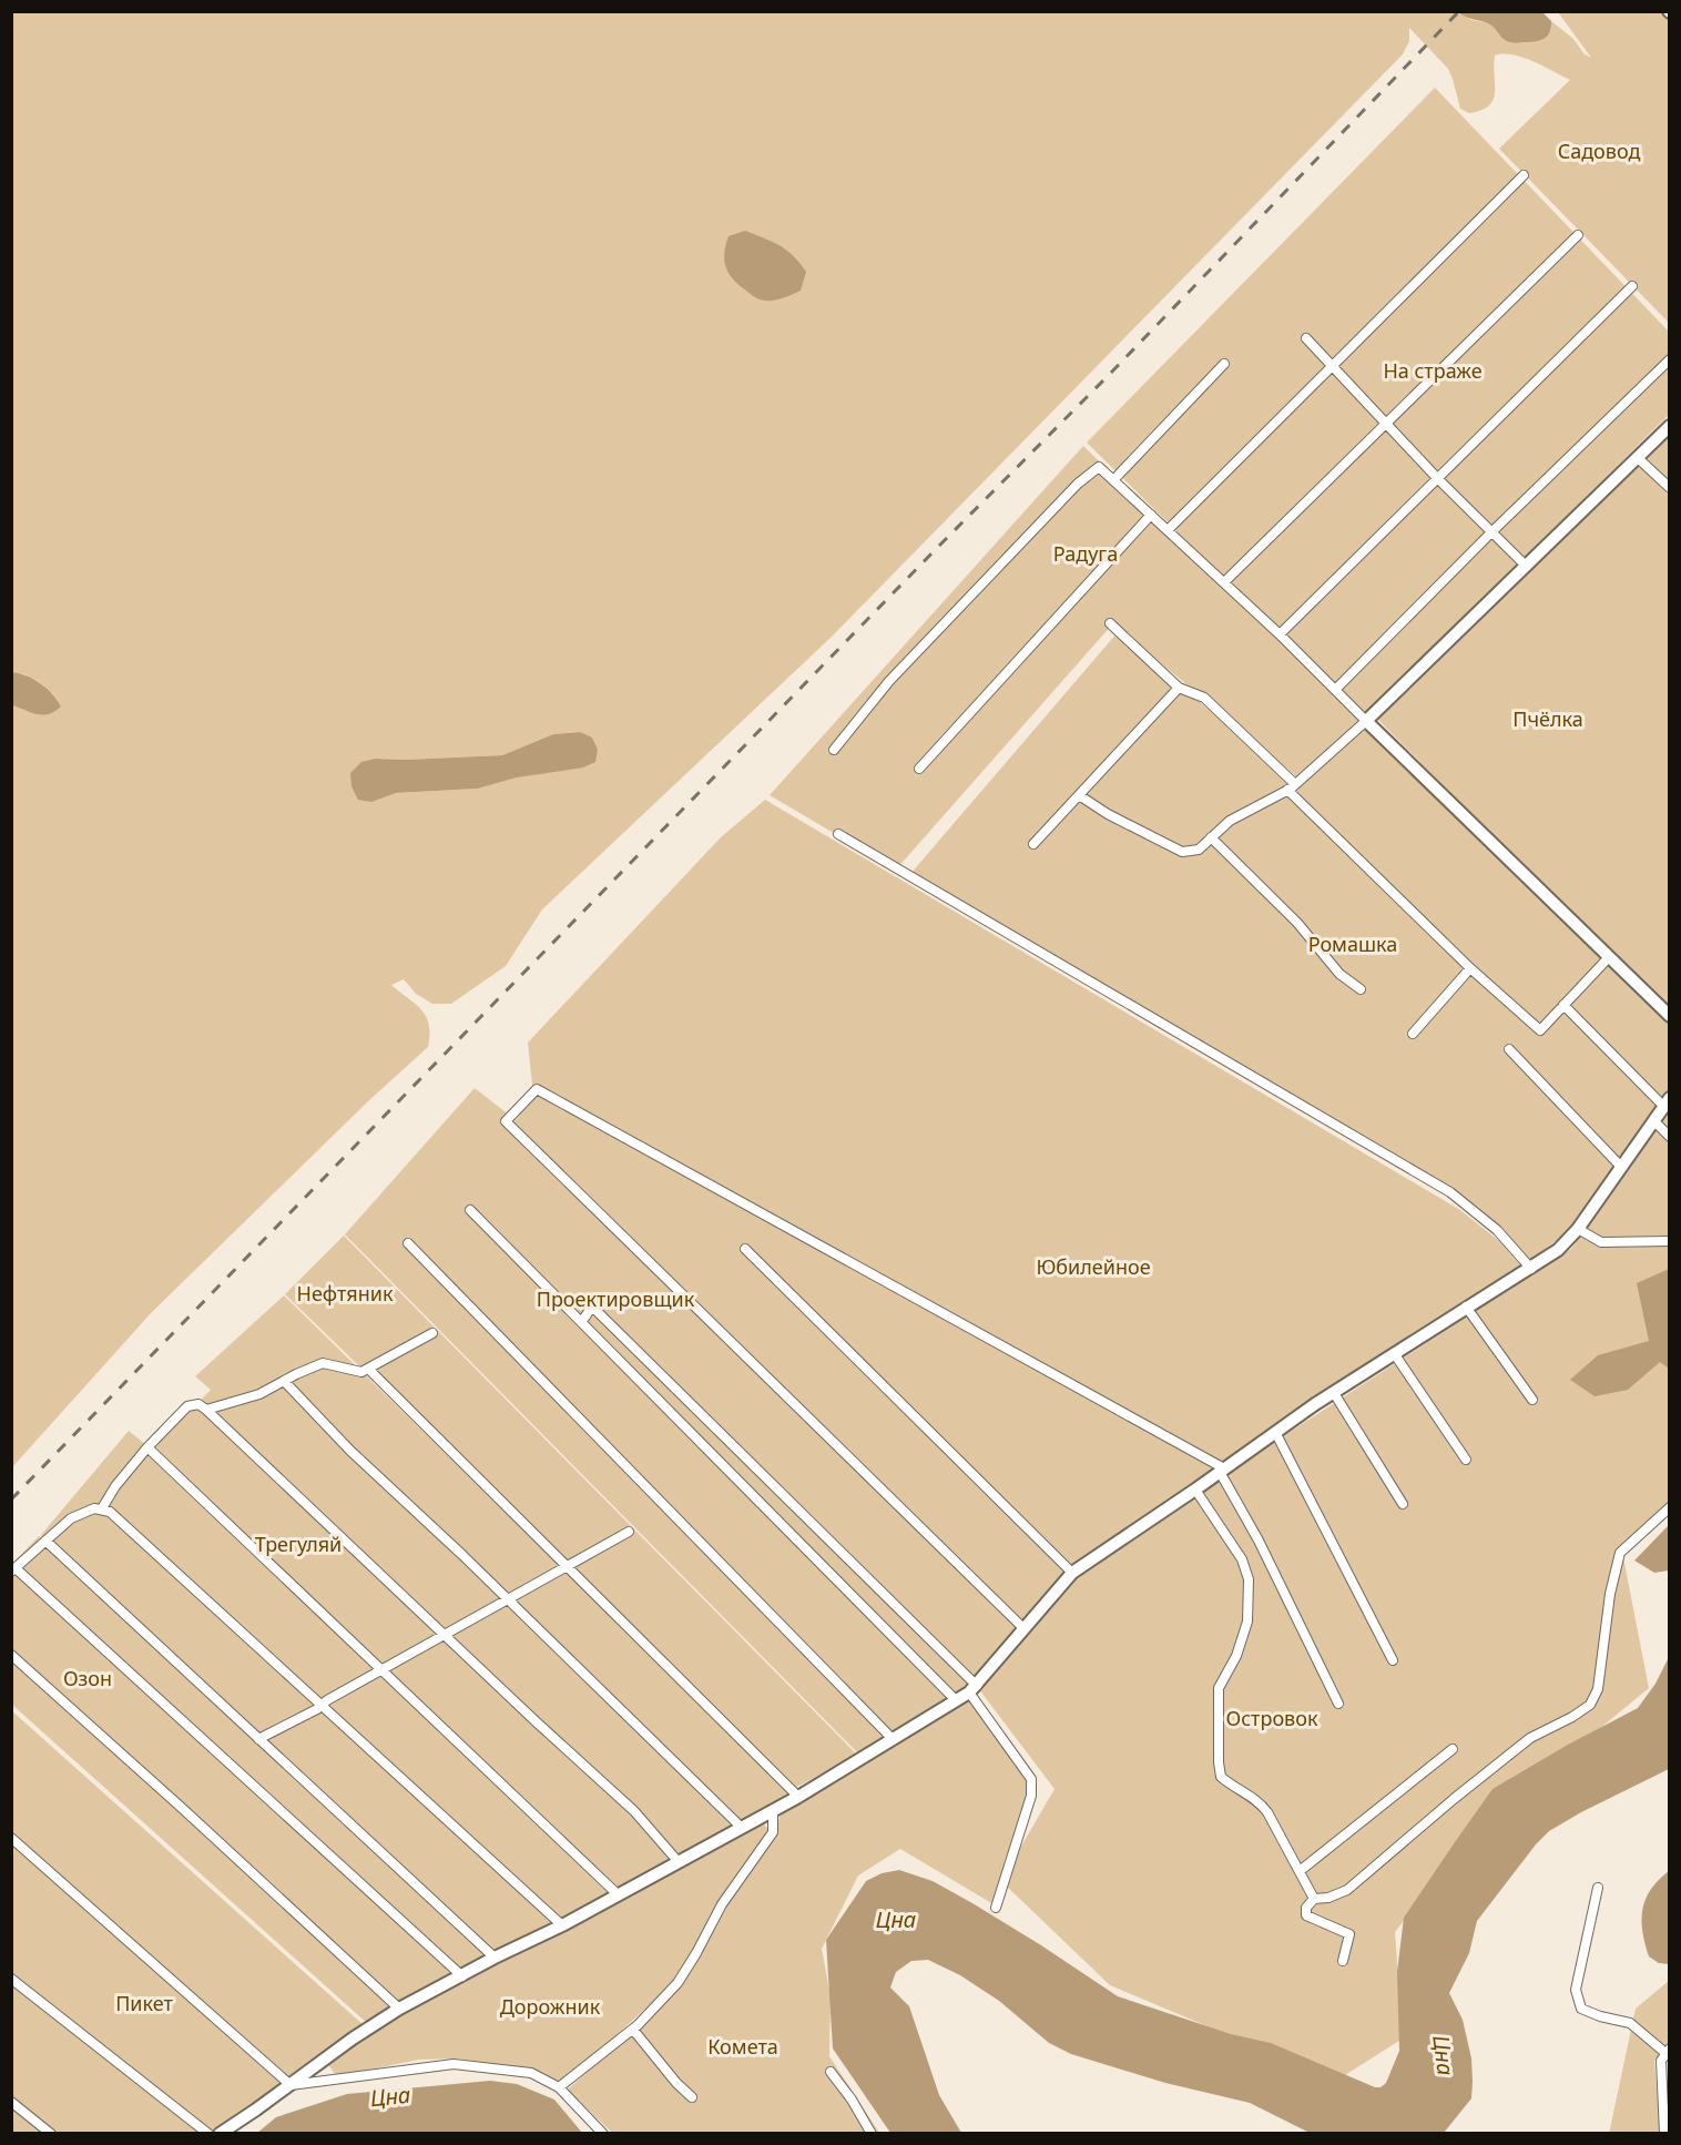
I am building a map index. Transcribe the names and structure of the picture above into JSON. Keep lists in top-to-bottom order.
{
  "water": ["Цна"],
  "parks": [
    "Садовод",
    "На страже",
    "Радуга",
    "Пчёлка",
    "Ромашка",
    "Юбилейное",
    "Нефтяник",
    "Проектировщик",
    "Трегуляй",
    "Озон",
    "Островок",
    "Пикет",
    "Дорожник",
    "Комета"
  ]
}
